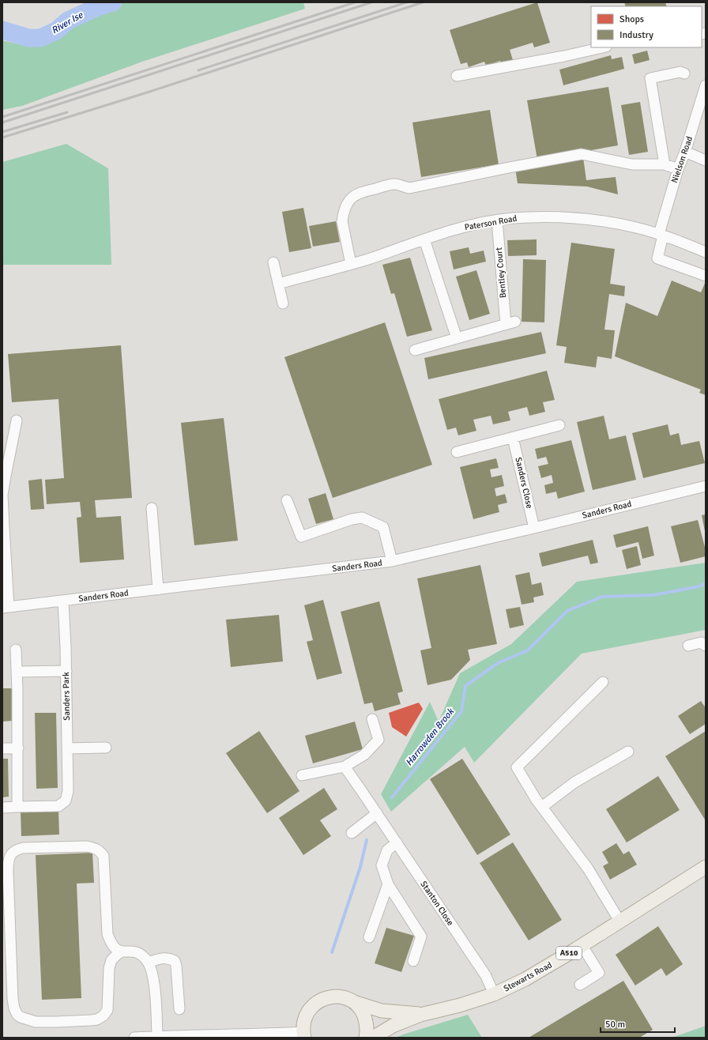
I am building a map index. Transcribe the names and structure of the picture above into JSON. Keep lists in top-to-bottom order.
{
  "streets": {
    "main road": ["A510", "Stewarts Road"],
    "street": [
      "Nielson Road",
      "Paterson Road",
      "Bentley Court",
      "Sanders Close",
      "Sanders Road",
      "Sanders Park",
      "Stanton Close"
    ]
  },
  "crossings": [
    ["Nielson Road", "Paterson Road"],
    ["Paterson Road", "Bentley Court"],
    ["Sanders Close", "Sanders Road"],
    ["Sanders Road", "Sanders Park"],
    ["Stanton Close", "Stewarts Road"]
  ],
  "water": ["River Ise", "Harrowden Brook"],
  "legend": ["Shops", "Industry"],
  "scale_bar": "50 m"
}
